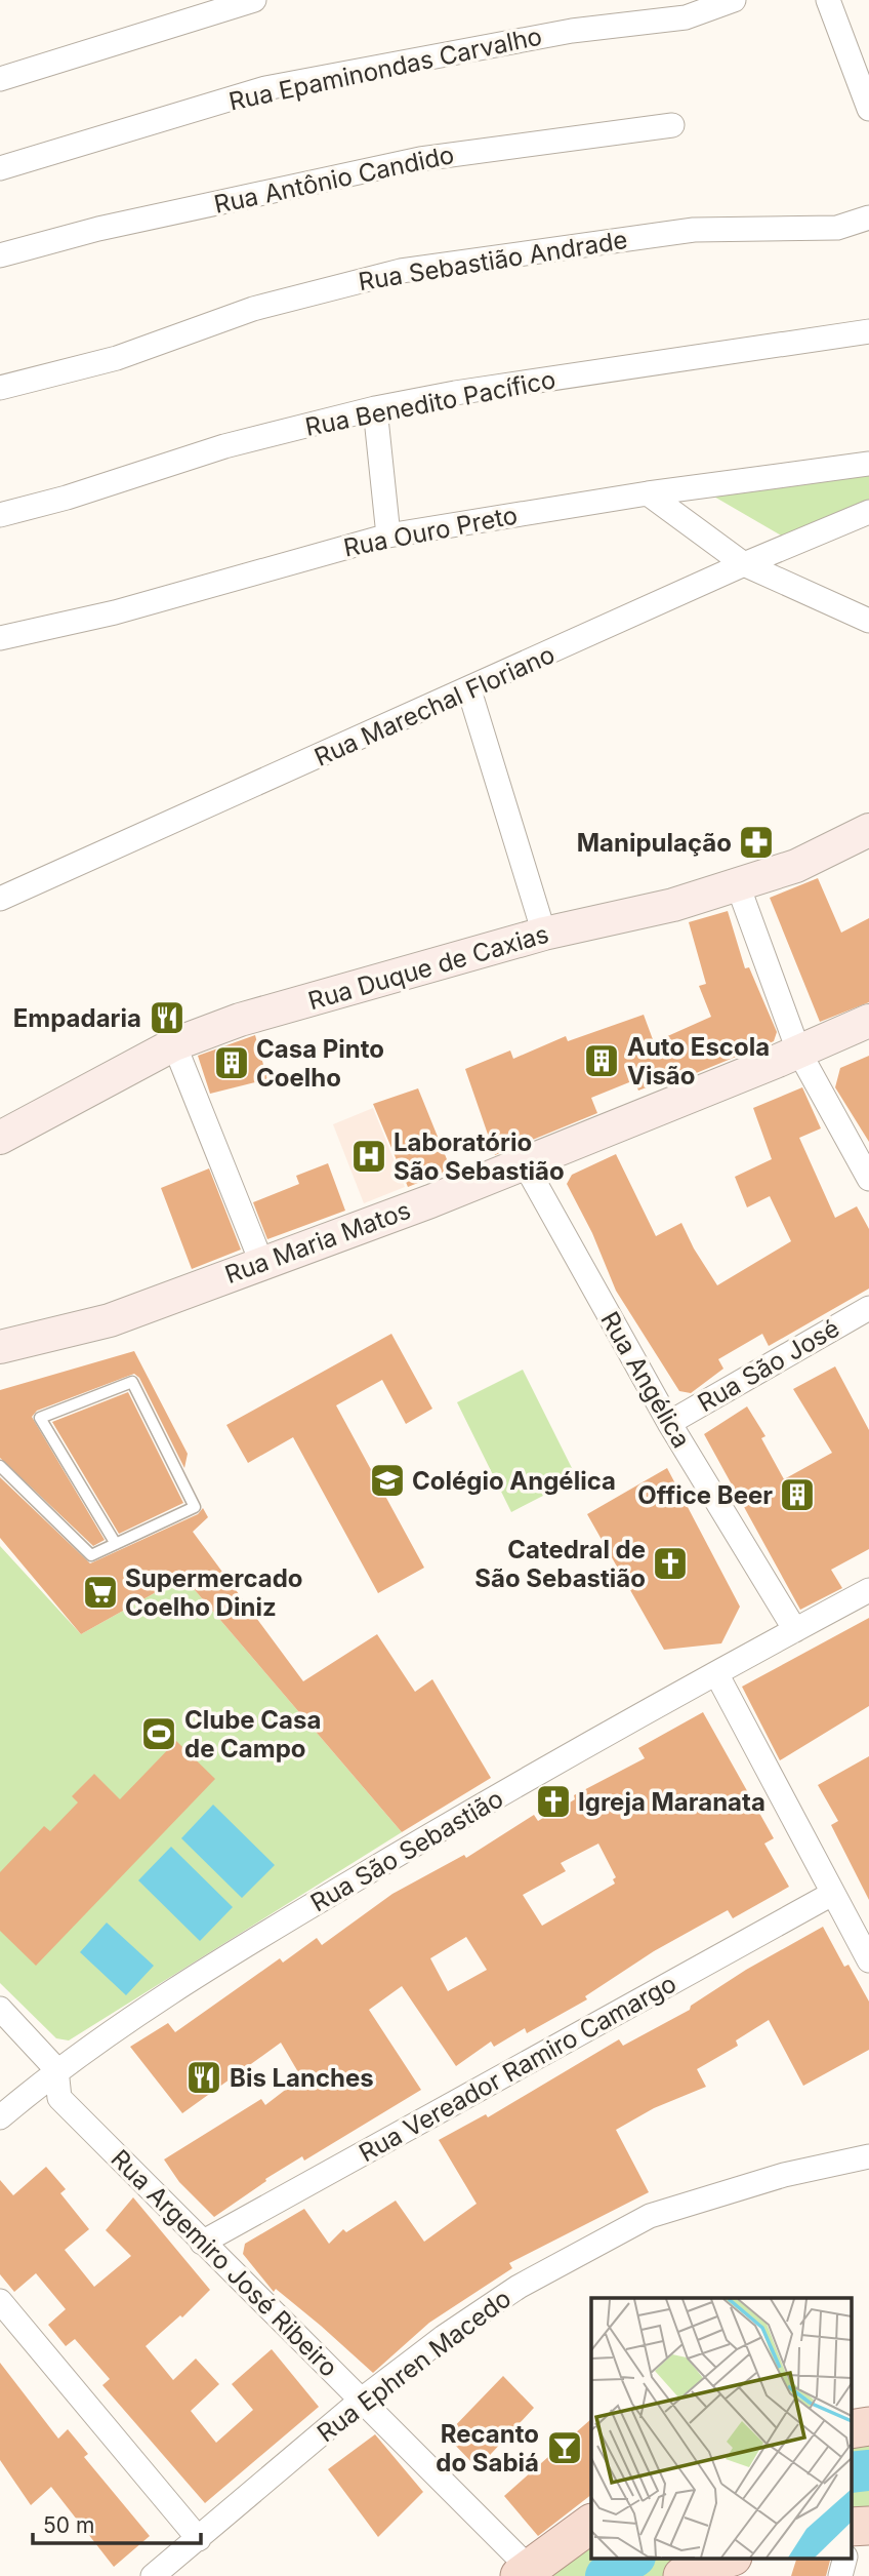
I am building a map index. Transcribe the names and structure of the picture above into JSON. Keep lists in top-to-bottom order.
{
  "streets": {
    "main road": ["Rua Duque de Caxias", "Rua Maria Matos"],
    "street": [
      "Rua Epaminondas Carvalho",
      "Rua Antônio Candido",
      "Rua Sebastião Andrade",
      "Rua Benedito Pacífico",
      "Rua Ouro Preto",
      "Rua Marechal Floriano",
      "Rua São José",
      "Rua Angélica",
      "Rua São Sebastião",
      "Rua Vereador Ramiro Camargo",
      "Rua Argemiro José Ribeiro",
      "Rua Ephren Macedo"
    ]
  },
  "crossings": [
    ["Rua Maria Matos", "Rua Angélica"],
    ["Rua São José", "Rua Angélica"],
    ["Rua Angélica", "Rua São Sebastião"],
    ["Rua São Sebastião", "Rua Argemiro José Ribeiro"],
    ["Rua Vereador Ramiro Camargo", "Rua Argemiro José Ribeiro"],
    ["Rua Argemiro José Ribeiro", "Rua Ephren Macedo"]
  ],
  "places": {
    "pharmacy": ["Manipulação"],
    "restaurant": ["Empadaria", "Bis Lanches"],
    "building": ["Auto Escola Visão", "Casa Pinto Coelho", "Office Beer"],
    "hospital": ["Laboratório São Sebastião"],
    "school or university": ["Colégio Angélica"],
    "church": ["Catedral de São Sebastião", "Igreja Maranata"],
    "supermarket": ["Supermercado Coelho Diniz"],
    "sports": ["Clube Casa de Campo"],
    "bar": ["Recanto do Sabiá"]
  },
  "scale_bar": "50 m"
}
